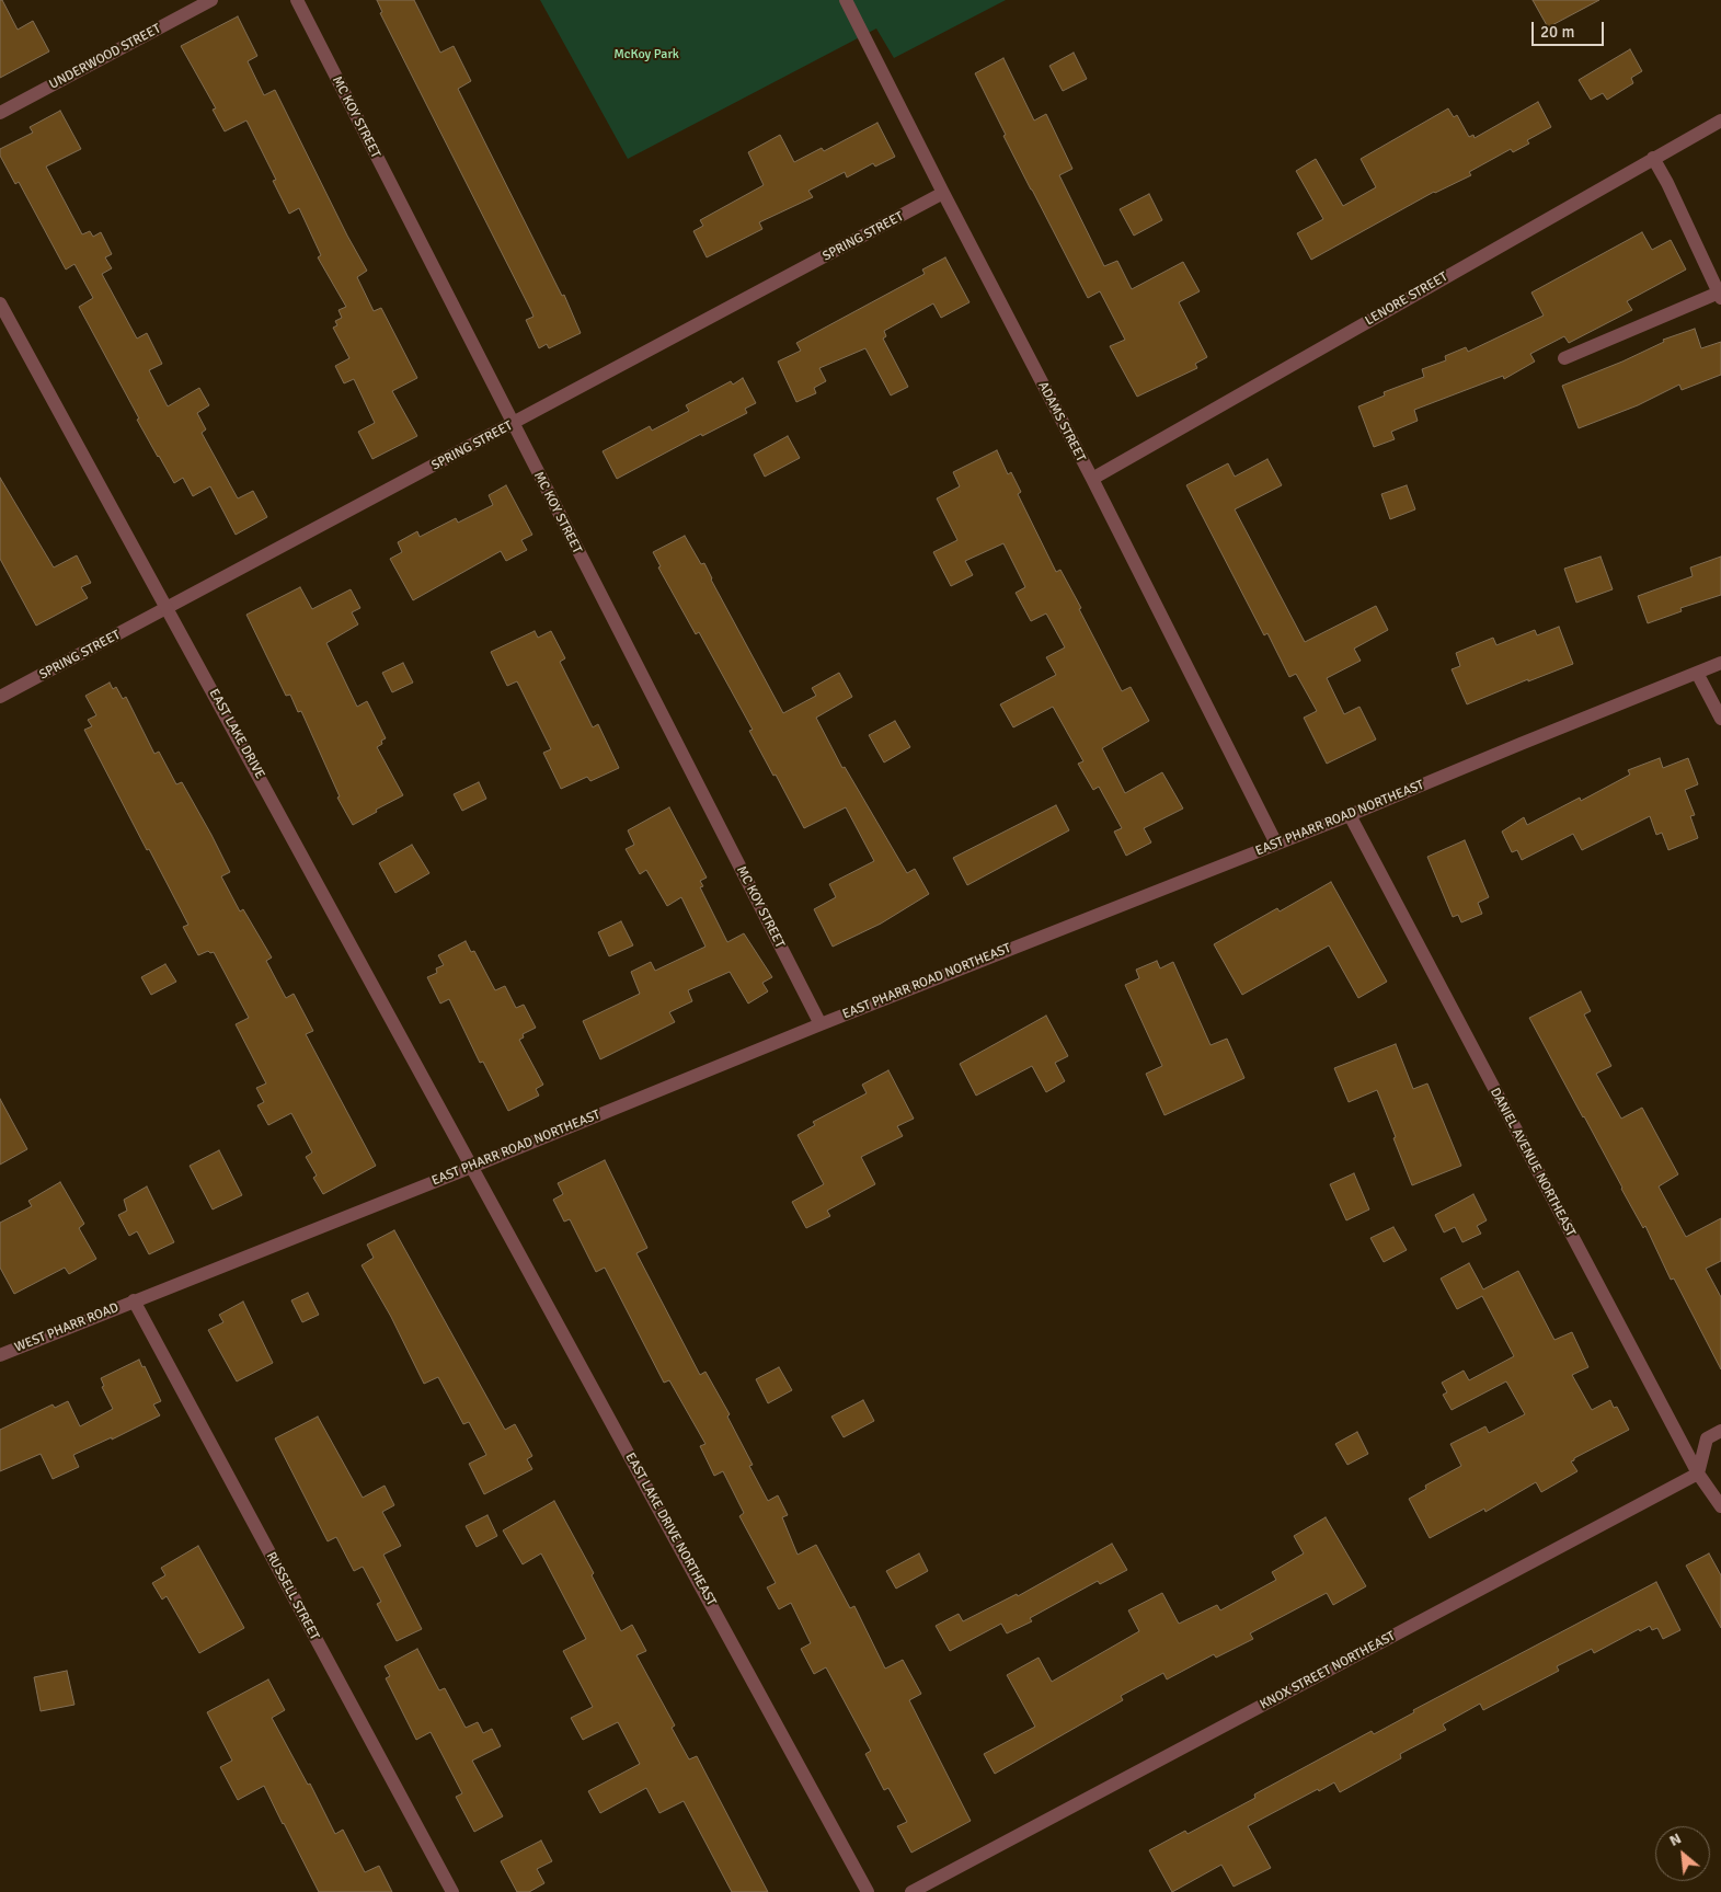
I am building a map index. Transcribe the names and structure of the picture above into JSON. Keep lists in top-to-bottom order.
{
  "streets": {
    "street": [
      "UNDERWOOD STREET",
      "MC KOY STREET",
      "SPRING STREET",
      "LENORE STREET",
      "ADAMS STREET",
      "EAST LAKE DRIVE",
      "EAST PHARR ROAD NORTHEAST",
      "DANIEL AVENUE NORTHEAST",
      "WEST PHARR ROAD",
      "EAST LAKE DRIVE NORTHEAST",
      "RUSSELL STREET",
      "KNOX STREET NORTHEAST"
    ]
  },
  "crossings": [
    ["MC KOY STREET", "SPRING STREET"],
    ["MC KOY STREET", "EAST PHARR ROAD NORTHEAST"],
    ["SPRING STREET", "ADAMS STREET"],
    ["SPRING STREET", "EAST LAKE DRIVE"],
    ["LENORE STREET", "ADAMS STREET"],
    ["ADAMS STREET", "EAST PHARR ROAD NORTHEAST"],
    ["EAST LAKE DRIVE", "EAST PHARR ROAD NORTHEAST"],
    ["EAST LAKE DRIVE", "EAST LAKE DRIVE NORTHEAST"],
    ["EAST PHARR ROAD NORTHEAST", "DANIEL AVENUE NORTHEAST"],
    ["EAST PHARR ROAD NORTHEAST", "WEST PHARR ROAD"],
    ["EAST PHARR ROAD NORTHEAST", "EAST LAKE DRIVE NORTHEAST"],
    ["EAST PHARR ROAD NORTHEAST", "RUSSELL STREET"],
    ["DANIEL AVENUE NORTHEAST", "KNOX STREET NORTHEAST"],
    ["WEST PHARR ROAD", "RUSSELL STREET"]
  ],
  "parks": ["McKoy Park"],
  "scale_bar": "20 m",
  "north": "top left"
}
